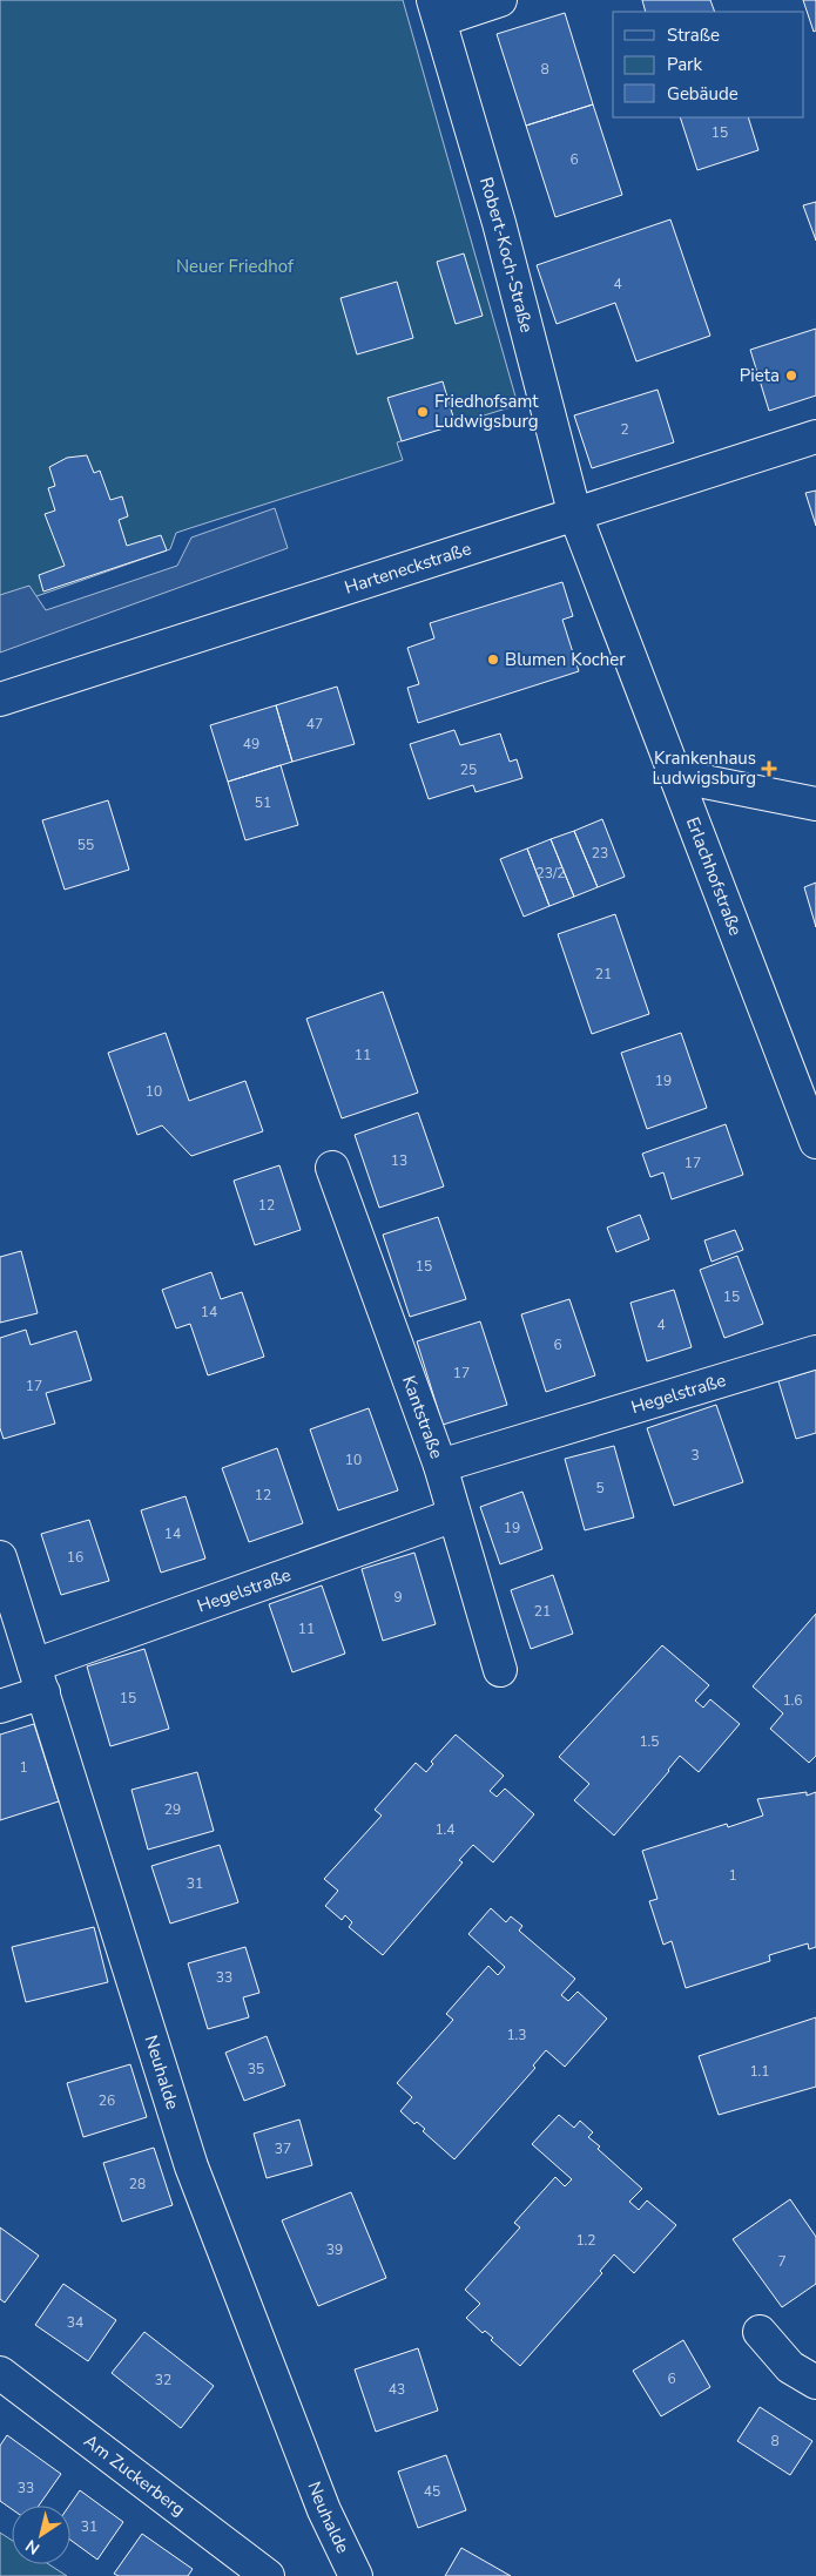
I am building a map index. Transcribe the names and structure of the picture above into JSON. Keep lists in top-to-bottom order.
{
  "streets": {
    "street": [
      "Robert-Koch-Straße",
      "Harteneckstraße",
      "Erlachhofstraße",
      "Hegelstraße",
      "Kantstraße",
      "Neuhalde",
      "Am Zuckerberg"
    ]
  },
  "crossings": [
    ["Robert-Koch-Straße", "Harteneckstraße"],
    ["Robert-Koch-Straße", "Erlachhofstraße"],
    ["Harteneckstraße", "Erlachhofstraße"],
    ["Hegelstraße", "Kantstraße"],
    ["Hegelstraße", "Neuhalde"]
  ],
  "parks": ["Neuer Friedhof"],
  "places": {
    "other": ["Pieta", "Friedhofsamt Ludwigsburg", "Blumen Kocher"],
    "health": ["Krankenhaus Ludwigsburg"]
  },
  "house_numbers": [
    "8",
    "15",
    "6",
    "4",
    "2",
    "47",
    "49",
    "25",
    "51",
    "55",
    "23",
    "23/2",
    "21",
    "11",
    "19",
    "10",
    "13",
    "17",
    "12",
    "15",
    "15",
    "14",
    "4",
    "6",
    "17",
    "17",
    "3",
    "10",
    "5",
    "12",
    "19",
    "14",
    "16",
    "9",
    "21",
    "11",
    "15",
    "1.6",
    "1.5",
    "1",
    "29",
    "1.4",
    "1",
    "31",
    "33",
    "1.3",
    "35",
    "1.1",
    "26",
    "37",
    "28",
    "1.2",
    "39",
    "7",
    "34",
    "6",
    "32",
    "43",
    "8",
    "33",
    "45",
    "31"
  ],
  "legend": ["Straße", "Park", "Gebäude"],
  "north": "bottom left"
}
